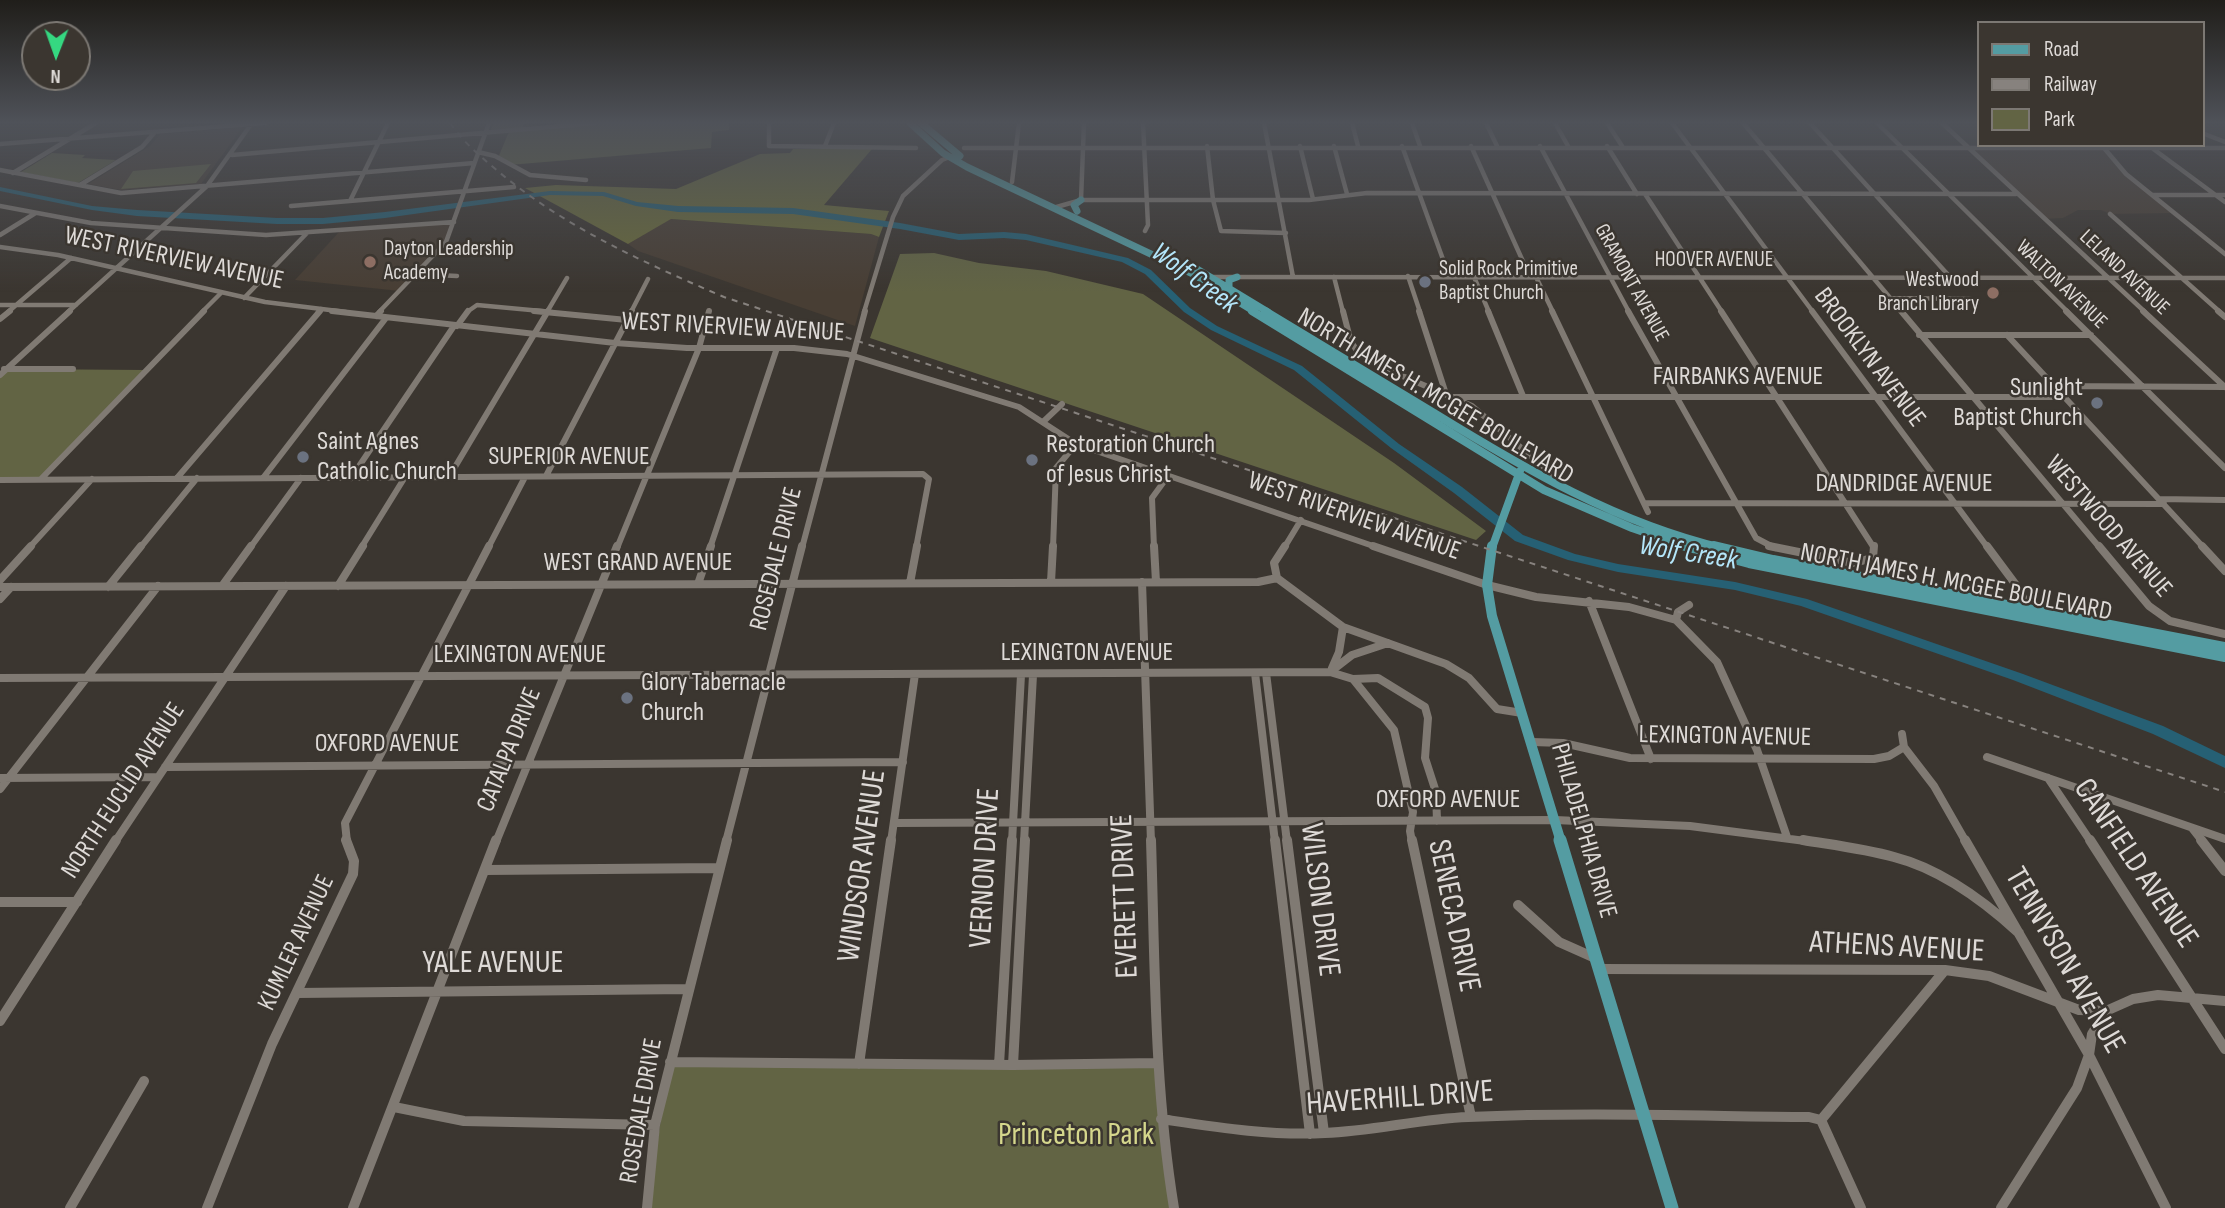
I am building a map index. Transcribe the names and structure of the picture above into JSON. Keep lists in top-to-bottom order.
{
  "streets": {
    "main road": ["NORTH JAMES H. MCGEE BOULEVARD", "PHILADELPHIA DRIVE"],
    "street": [
      "WEST RIVERVIEW AVENUE",
      "HOOVER AVENUE",
      "LELAND AVENUE",
      "GRAMONT AVENUE",
      "WALTON AVENUE",
      "BROOKLYN AVENUE",
      "FAIRBANKS AVENUE",
      "SUPERIOR AVENUE",
      "DANDRIDGE AVENUE",
      "WESTWOOD AVENUE",
      "ROSEDALE DRIVE",
      "WEST GRAND AVENUE",
      "LEXINGTON AVENUE",
      "OXFORD AVENUE",
      "CATALPA DRIVE",
      "NORTH EUCLID AVENUE",
      "CANFIELD AVENUE",
      "WINDSOR AVENUE",
      "VERNON DRIVE",
      "EVERETT DRIVE",
      "WILSON DRIVE",
      "SENECA DRIVE",
      "KUMLER AVENUE",
      "ATHENS AVENUE",
      "TENNYSON AVENUE",
      "YALE AVENUE",
      "HAVERHILL DRIVE"
    ]
  },
  "crossings": [
    ["WEST RIVERVIEW AVENUE", "ROSEDALE DRIVE"],
    ["WEST RIVERVIEW AVENUE", "CATALPA DRIVE"],
    ["WEST RIVERVIEW AVENUE", "PHILADELPHIA DRIVE"],
    ["HOOVER AVENUE", "LELAND AVENUE"],
    ["HOOVER AVENUE", "GRAMONT AVENUE"],
    ["HOOVER AVENUE", "WALTON AVENUE"],
    ["HOOVER AVENUE", "BROOKLYN AVENUE"],
    ["HOOVER AVENUE", "NORTH JAMES H. MCGEE BOULEVARD"],
    ["HOOVER AVENUE", "WESTWOOD AVENUE"],
    ["GRAMONT AVENUE", "FAIRBANKS AVENUE"],
    ["GRAMONT AVENUE", "DANDRIDGE AVENUE"],
    ["BROOKLYN AVENUE", "FAIRBANKS AVENUE"],
    ["BROOKLYN AVENUE", "NORTH JAMES H. MCGEE BOULEVARD"],
    ["BROOKLYN AVENUE", "DANDRIDGE AVENUE"],
    ["FAIRBANKS AVENUE", "WESTWOOD AVENUE"],
    ["NORTH JAMES H. MCGEE BOULEVARD", "PHILADELPHIA DRIVE"],
    ["SUPERIOR AVENUE", "ROSEDALE DRIVE"],
    ["SUPERIOR AVENUE", "WEST GRAND AVENUE"],
    ["SUPERIOR AVENUE", "CATALPA DRIVE"],
    ["SUPERIOR AVENUE", "KUMLER AVENUE"],
    ["DANDRIDGE AVENUE", "WESTWOOD AVENUE"],
    ["ROSEDALE DRIVE", "WEST GRAND AVENUE"],
    ["ROSEDALE DRIVE", "LEXINGTON AVENUE"],
    ["ROSEDALE DRIVE", "OXFORD AVENUE"],
    ["ROSEDALE DRIVE", "YALE AVENUE"],
    ["WEST GRAND AVENUE", "CATALPA DRIVE"],
    ["WEST GRAND AVENUE", "NORTH EUCLID AVENUE"],
    ["WEST GRAND AVENUE", "EVERETT DRIVE"],
    ["WEST GRAND AVENUE", "KUMLER AVENUE"],
    ["LEXINGTON AVENUE", "CATALPA DRIVE"],
    ["LEXINGTON AVENUE", "NORTH EUCLID AVENUE"],
    ["LEXINGTON AVENUE", "PHILADELPHIA DRIVE"],
    ["LEXINGTON AVENUE", "WINDSOR AVENUE"],
    ["LEXINGTON AVENUE", "VERNON DRIVE"],
    ["LEXINGTON AVENUE", "EVERETT DRIVE"],
    ["LEXINGTON AVENUE", "WILSON DRIVE"],
    ["LEXINGTON AVENUE", "KUMLER AVENUE"],
    ["LEXINGTON AVENUE", "TENNYSON AVENUE"],
    ["OXFORD AVENUE", "CATALPA DRIVE"],
    ["OXFORD AVENUE", "NORTH EUCLID AVENUE"],
    ["OXFORD AVENUE", "PHILADELPHIA DRIVE"],
    ["OXFORD AVENUE", "WINDSOR AVENUE"],
    ["OXFORD AVENUE", "VERNON DRIVE"],
    ["OXFORD AVENUE", "EVERETT DRIVE"],
    ["OXFORD AVENUE", "WILSON DRIVE"],
    ["OXFORD AVENUE", "SENECA DRIVE"],
    ["OXFORD AVENUE", "KUMLER AVENUE"],
    ["OXFORD AVENUE", "TENNYSON AVENUE"],
    ["CATALPA DRIVE", "YALE AVENUE"],
    ["PHILADELPHIA DRIVE", "ATHENS AVENUE"],
    ["PHILADELPHIA DRIVE", "HAVERHILL DRIVE"],
    ["CANFIELD AVENUE", "ATHENS AVENUE"],
    ["EVERETT DRIVE", "HAVERHILL DRIVE"],
    ["WILSON DRIVE", "HAVERHILL DRIVE"],
    ["SENECA DRIVE", "HAVERHILL DRIVE"],
    ["KUMLER AVENUE", "YALE AVENUE"],
    ["ATHENS AVENUE", "TENNYSON AVENUE"]
  ],
  "water": ["Wolf Creek"],
  "parks": ["Princeton Park"],
  "places": [
    "Dayton Leadership Academy",
    "Solid Rock Primitive Baptist Church",
    "Westwood Branch Library",
    "Sunlight Baptist Church",
    "Saint Agnes Catholic Church",
    "Restoration Church of Jesus Christ",
    "Glory Tabernacle Church"
  ],
  "legend": ["Road", "Railway", "Park"],
  "north": "bottom"
}
